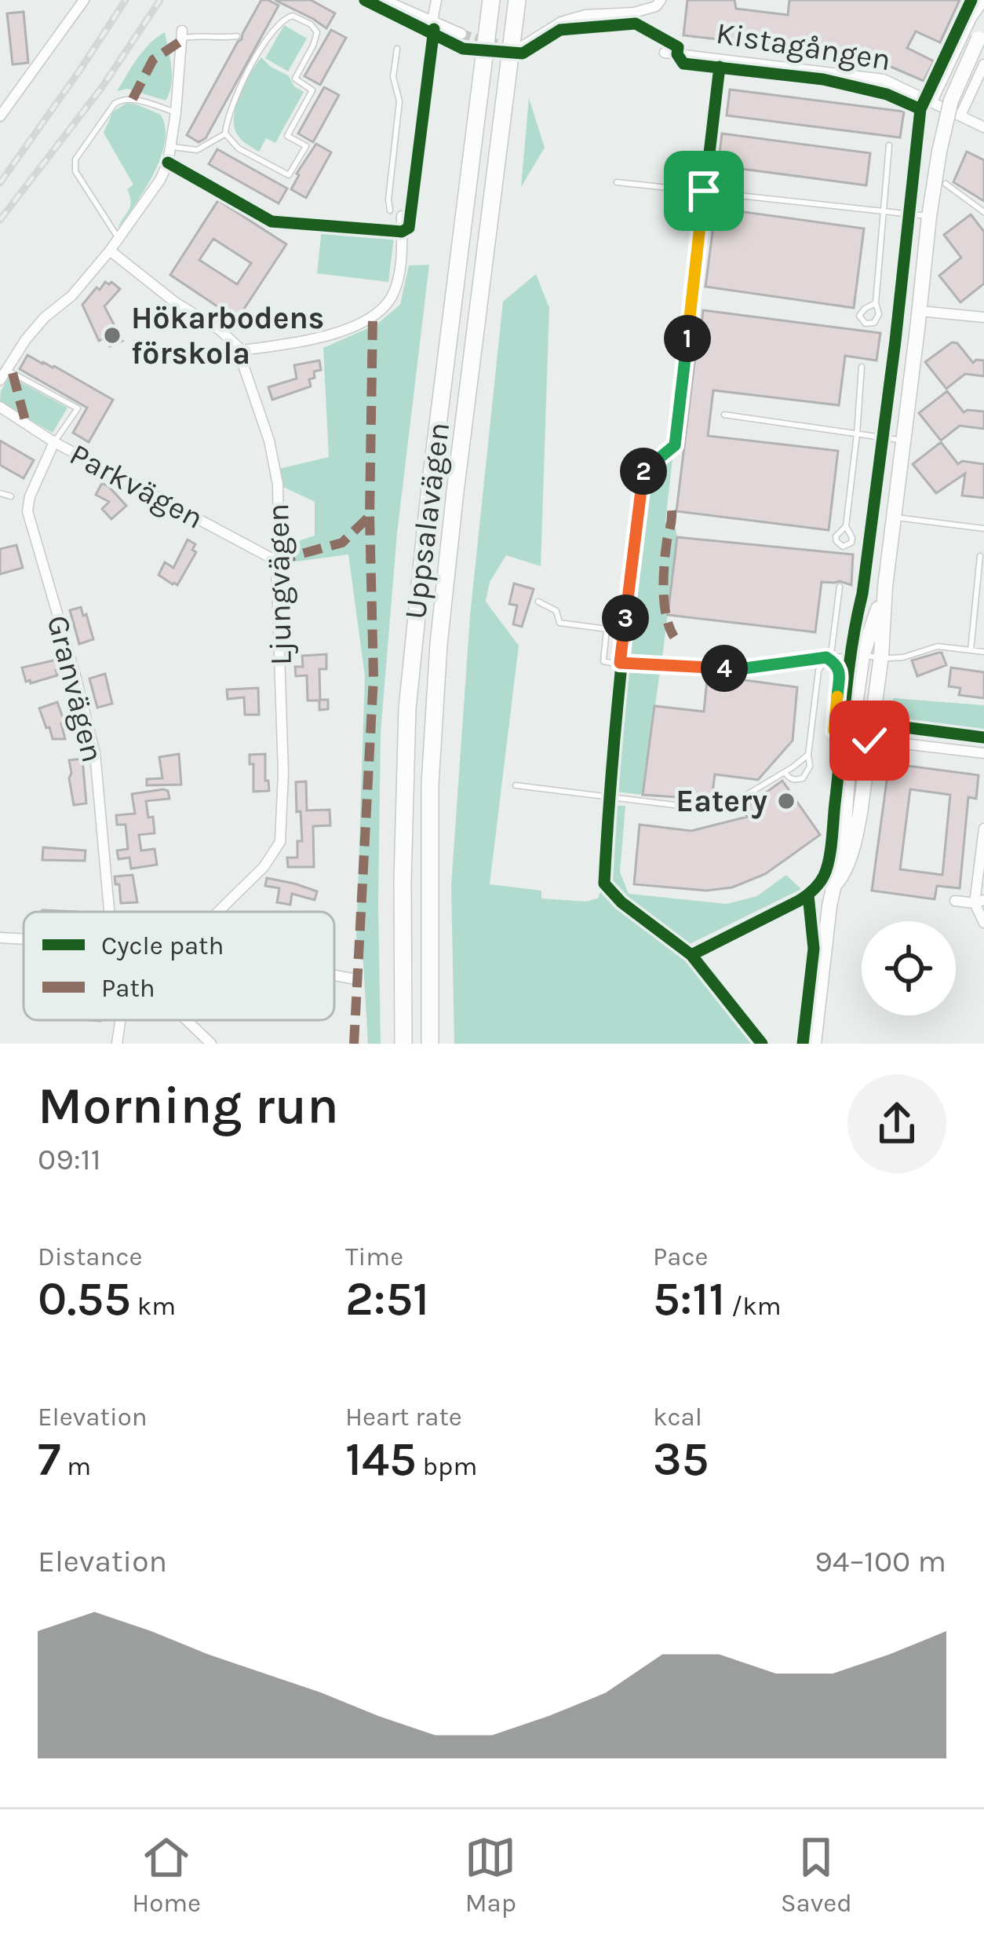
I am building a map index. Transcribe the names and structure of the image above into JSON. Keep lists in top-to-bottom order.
{
  "streets": {
    "highway": ["Uppsalavägen"],
    "street": [
      "Kistagången",
      "Parkvägen",
      "Ljungvägen",
      "Granvägen"
    ]
  },
  "crossings": [
    ["Parkvägen", "Ljungvägen"],
    ["Parkvägen", "Granvägen"]
  ],
  "places": ["Hökarbodens förskola", "Eatery"],
  "legend": ["Cycle path", "Path"],
  "page": {
    "pins": [
      "1",
      "2",
      "3",
      "4"
    ],
    "heading": ["Morning run", "09:11"],
    "stats": [
      ["Distance", "0.55 km"],
      ["Time", "2:51"],
      ["Pace", "5:11 /km"],
      ["Elevation", "7 m"],
      ["Heart rate", "145 bpm"],
      ["kcal", "35"]
    ],
    "chart": ["Elevation", "94–100 m"],
    "tabs": ["Home", "Map", "Saved"]
  }
}
